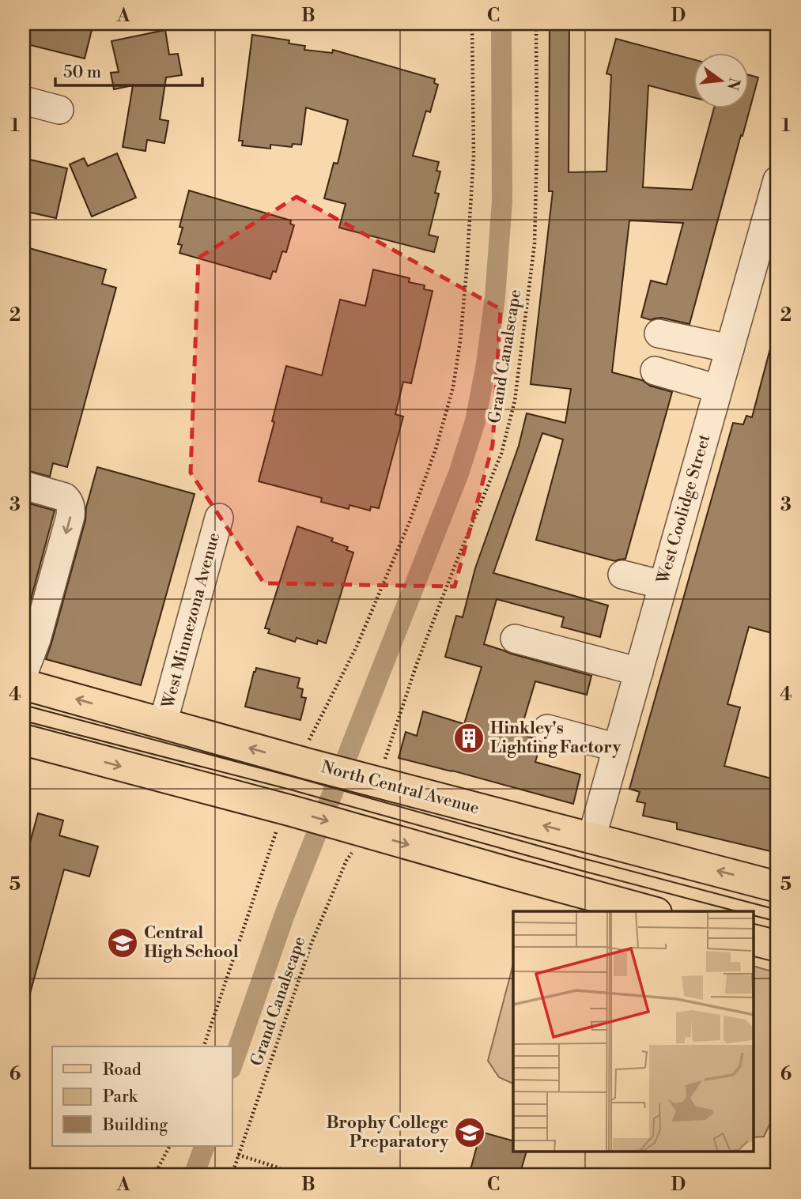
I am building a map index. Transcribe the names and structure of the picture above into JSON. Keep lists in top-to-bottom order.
{
  "streets": {
    "main road": ["North Central Avenue"],
    "street": ["West Coolidge Street", "West Minnezona Avenue"],
    "path": ["Grand Canalscape"]
  },
  "crossings": [
    ["Grand Canalscape", "North Central Avenue"],
    ["West Coolidge Street", "North Central Avenue"],
    ["West Minnezona Avenue", "North Central Avenue"]
  ],
  "places": {
    "building": ["Hinkley's Lighting Factory"],
    "school or university": ["Central High School", "Brophy College Preparatory"]
  },
  "legend": ["Road", "Park", "Building"],
  "scale_bar": "50 m",
  "north": "right",
  "grid": {
    "columns": [
      "A",
      "B",
      "C",
      "D"
    ],
    "rows": [
      "1",
      "2",
      "3",
      "4",
      "5",
      "6"
    ]
  }
}
